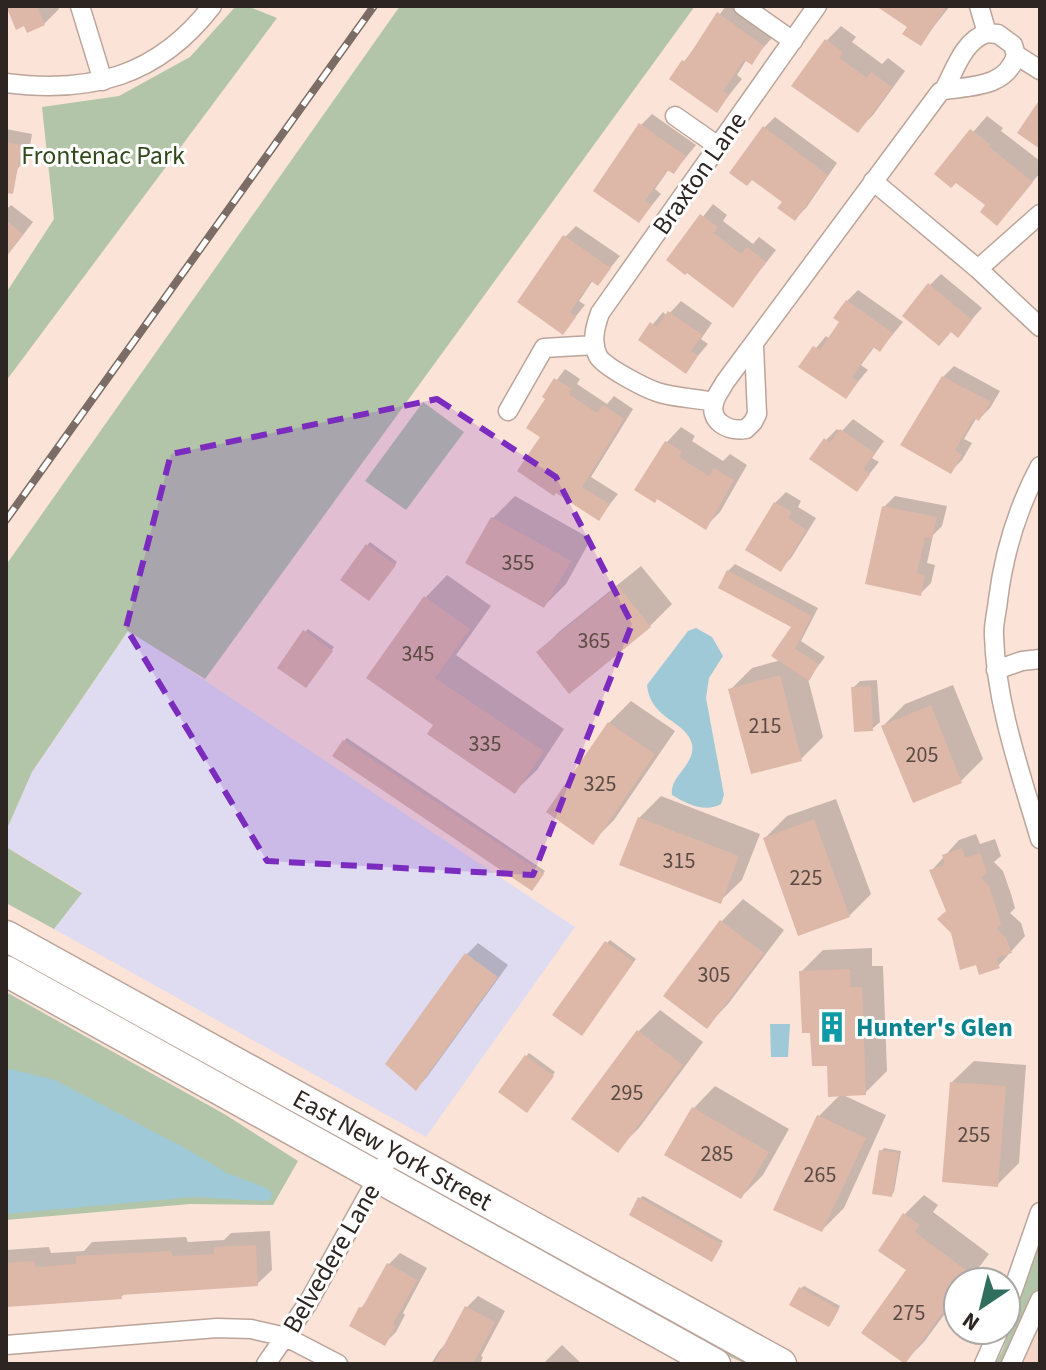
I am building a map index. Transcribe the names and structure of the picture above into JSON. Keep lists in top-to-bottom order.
{
  "streets": {
    "main road": ["East New York Street"],
    "street": ["Braxton Lane", "Belvedere Lane"]
  },
  "crossings": [
    ["East New York Street", "Belvedere Lane"]
  ],
  "parks": ["Frontenac Park"],
  "places": {
    "building": ["Hunter's Glen"]
  },
  "house_numbers": [
    "355",
    "365",
    "345",
    "215",
    "335",
    "205",
    "325",
    "315",
    "225",
    "305",
    "295",
    "255",
    "285",
    "265",
    "275"
  ],
  "north": "bottom left"
}
